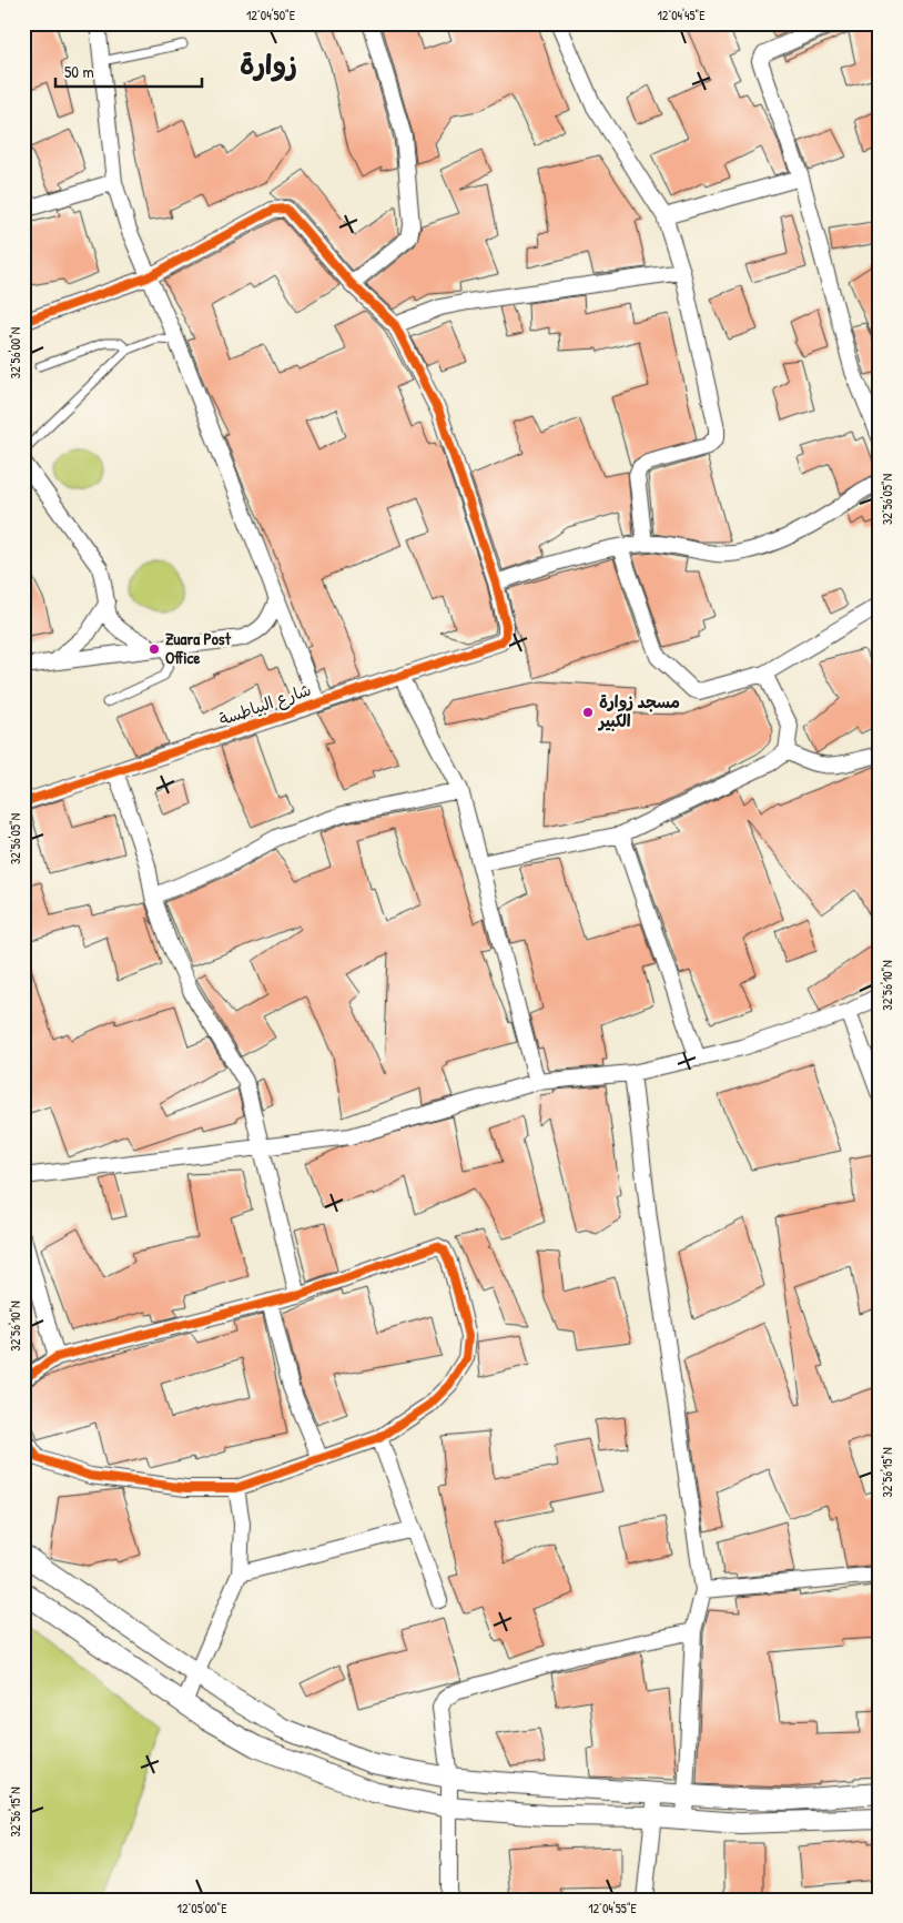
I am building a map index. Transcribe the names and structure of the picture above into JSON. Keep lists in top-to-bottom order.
{
  "streets": {
    "street": ["شارع البياطسة"]
  },
  "districts": ["زوارة"],
  "places": ["Zuara Post Office", "مسجد زوارة الكبير"],
  "scale_bar": "50 m",
  "coordinates": [
    "12°04'50\"E",
    "12°04'45\"E",
    "32°56'00\"N",
    "32°56'05\"N",
    "32°56'10\"N",
    "32°56'15\"N",
    "12°05'00\"E",
    "12°04'55\"E"
  ]
}
